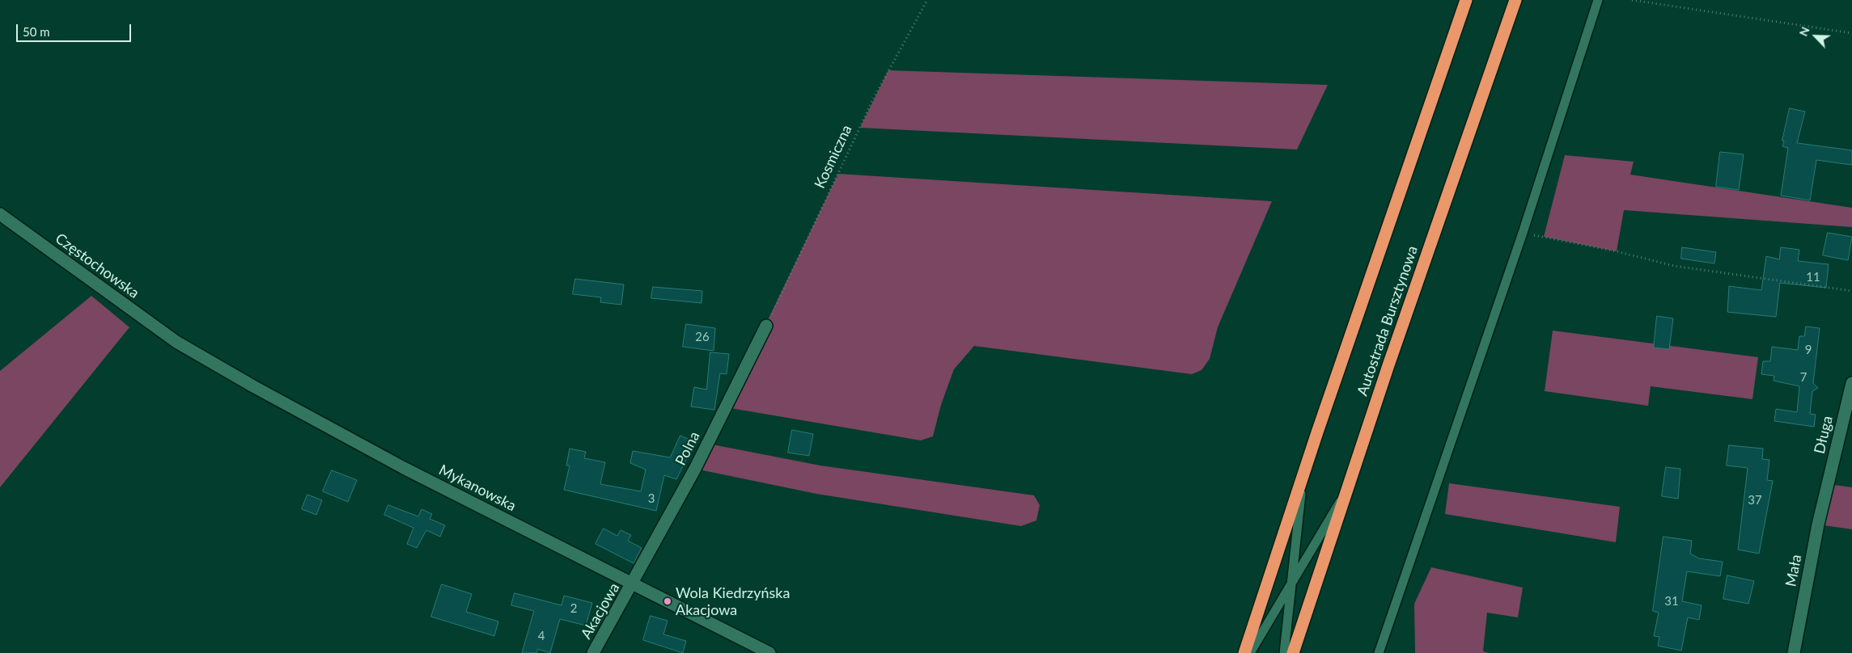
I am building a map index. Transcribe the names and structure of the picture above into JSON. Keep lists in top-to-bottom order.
{
  "streets": {
    "highway": ["Autostrada Bursztynowa"],
    "main road": [
      "Częstochowska",
      "Długa",
      "Polna",
      "Mykanowska",
      "Mała",
      "Akacjowa"
    ],
    "path": ["Kosmiczna"]
  },
  "crossings": [
    ["Kosmiczna", "Polna"],
    ["Częstochowska", "Mykanowska"],
    ["Długa", "Mała"],
    ["Polna", "Mykanowska"],
    ["Polna", "Akacjowa"],
    ["Mykanowska", "Akacjowa"]
  ],
  "places": ["Wola Kiedrzyńska Akacjowa"],
  "house_numbers": [
    "11",
    "26",
    "9",
    "7",
    "3",
    "37",
    "31",
    "2",
    "4"
  ],
  "scale_bar": "50 m",
  "north": "top left"
}
